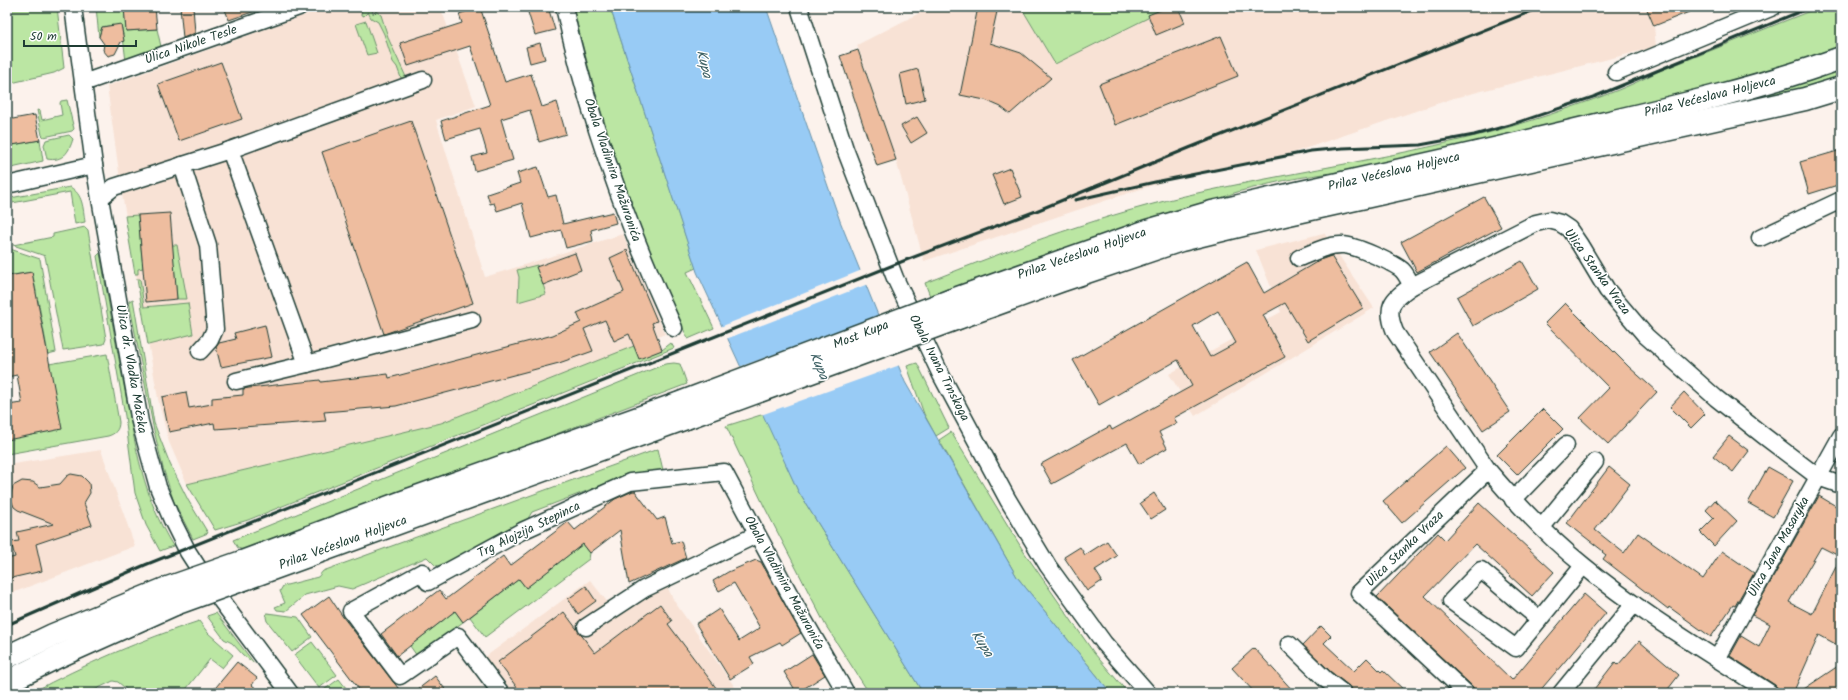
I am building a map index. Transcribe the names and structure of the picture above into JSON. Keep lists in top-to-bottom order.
{
  "streets": {
    "highway": ["Prilaz Većeslava Holjevca", "Most Kupa"],
    "street": [
      "Ulica Nikole Tesle",
      "Obala Vladimira Mažuranića",
      "Ulica Stanka Vraza",
      "Obala Ivana Trnskoga",
      "Ulica dr. Vladka Mačeka",
      "Trg Alojzija Stepinca",
      "Ulica Jana Masaryka"
    ]
  },
  "crossings": [
    ["Ulica Nikole Tesle", "Ulica dr. Vladka Mačeka"],
    ["Prilaz Većeslava Holjevca", "Most Kupa"],
    ["Obala Vladimira Mažuranića", "Trg Alojzija Stepinca"],
    ["Ulica Stanka Vraza", "Ulica Jana Masaryka"]
  ],
  "water": ["Kupa"],
  "scale_bar": "50 m"
}
